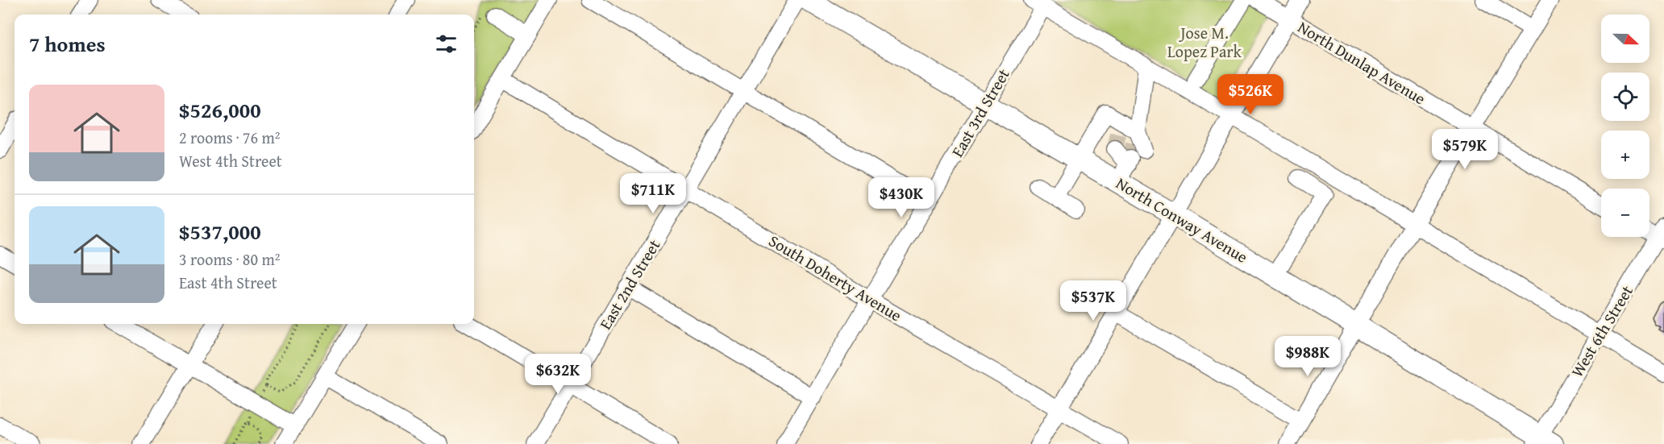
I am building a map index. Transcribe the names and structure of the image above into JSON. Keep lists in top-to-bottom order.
{
  "streets": {
    "main road": ["North Conway Avenue"],
    "street": [
      "North Dunlap Avenue",
      "East 3rd Street",
      "South Doherty Avenue",
      "East 2nd Street",
      "West 6th Street"
    ]
  },
  "crossings": [
    ["East 3rd Street", "North Conway Avenue"],
    ["East 3rd Street", "South Doherty Avenue"],
    ["North Conway Avenue", "West 6th Street"],
    ["South Doherty Avenue", "East 2nd Street"]
  ],
  "parks": ["Jose M. Lopez Park"],
  "north": "right",
  "page": {
    "map_buttons": ["+", "−"],
    "heading": "7 homes",
    "list": [
      {
        "name": "$526,000",
        "note": "2 rooms · 76 m² · West 4th Street"
      },
      {
        "name": "$537,000",
        "note": "3 rooms · 80 m² · East 4th Street"
      }
    ],
    "price": [
      "$526K",
      "$579K",
      "$711K",
      "$430K",
      "$537K",
      "$988K",
      "$632K"
    ]
  }
}
